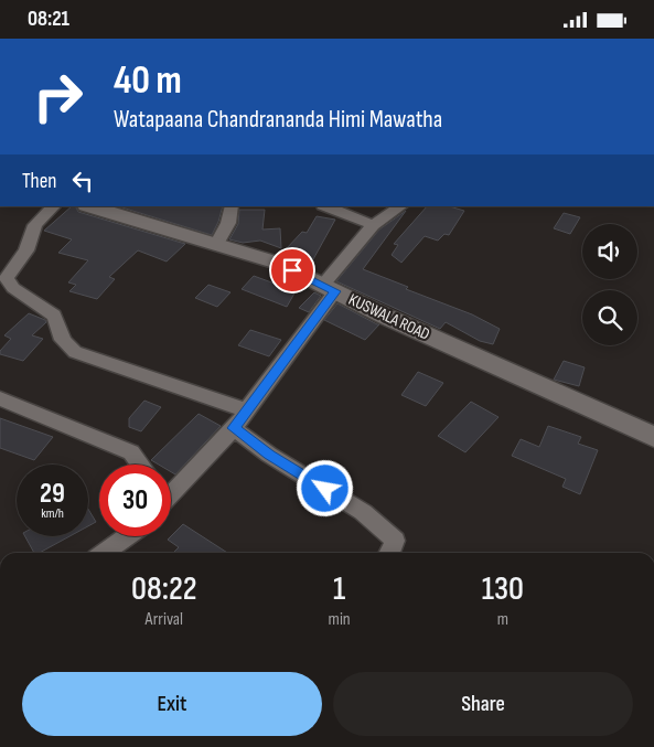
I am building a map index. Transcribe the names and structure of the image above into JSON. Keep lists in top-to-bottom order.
{
  "streets": {
    "street": ["KUSWALA ROAD"]
  },
  "page": {
    "status": "08:21",
    "turn": ["40 m", "Watapaana Chandrananda Himi Mawatha"],
    "then": "Then",
    "speed": "29 km/h",
    "limit": "30",
    "eta": [
      "08:22",
      "Arrival",
      "1",
      "min",
      "130",
      "m"
    ],
    "buttons": ["Exit", "Share"]
  }
}
